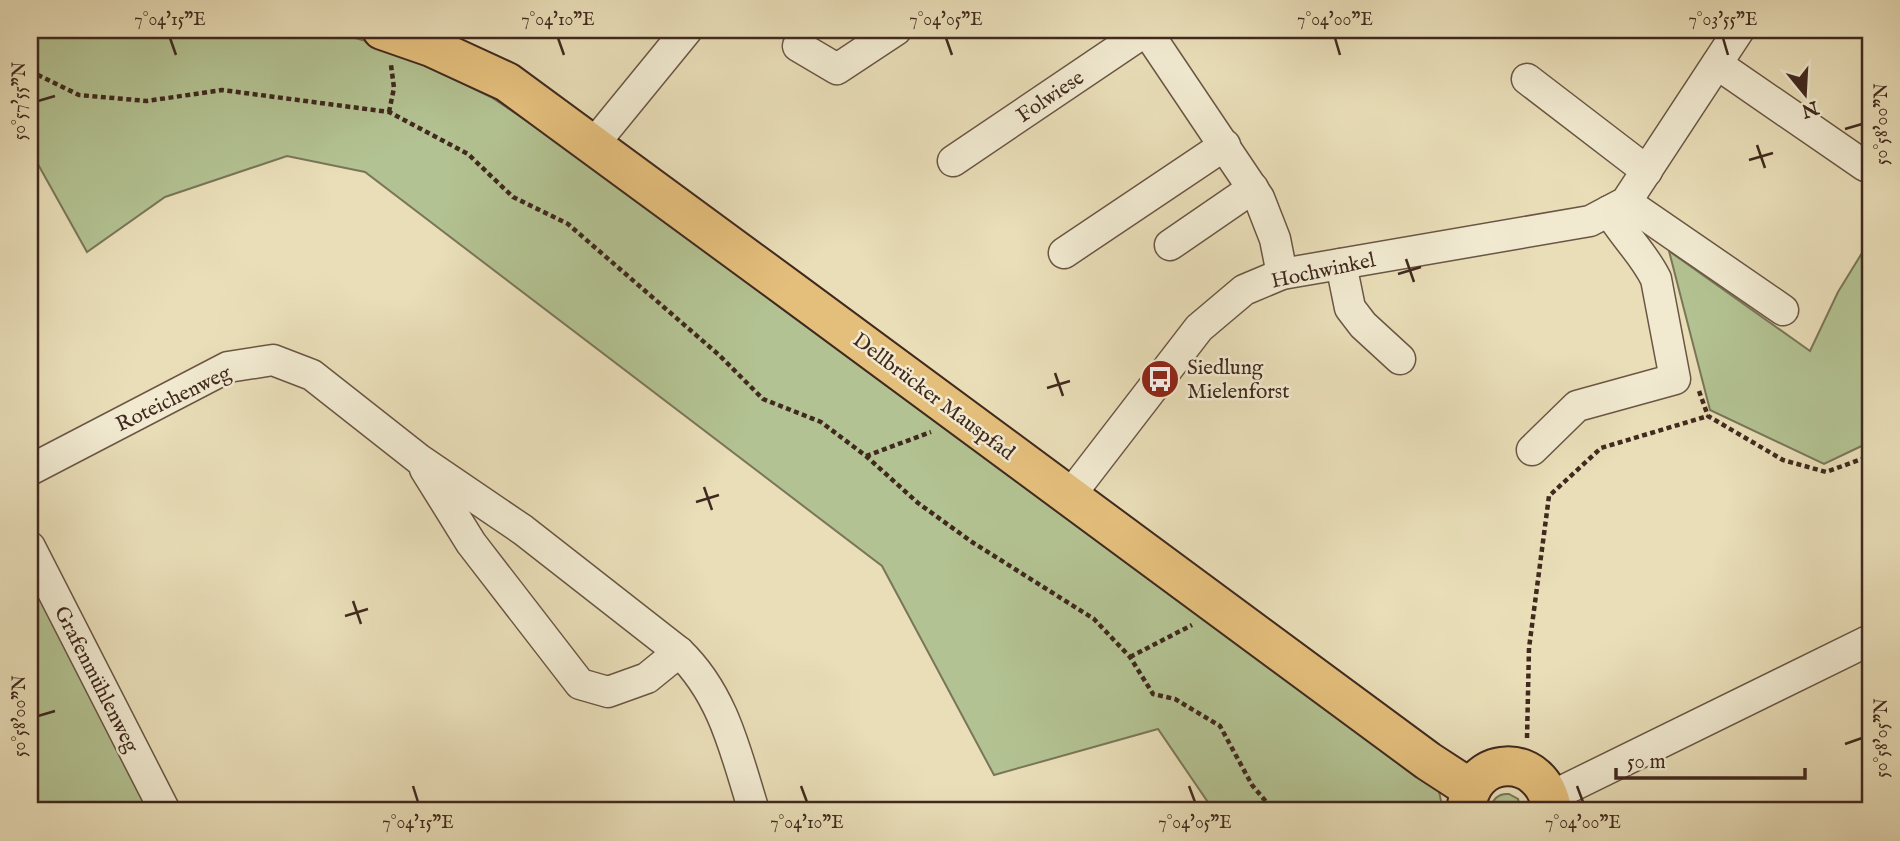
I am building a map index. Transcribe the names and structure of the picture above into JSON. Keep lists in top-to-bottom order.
{
  "streets": {
    "main road": ["Dellbrücker Mauspfad"],
    "street": [
      "Folwiese",
      "Hochwinkel",
      "Roteichenweg",
      "Grafenmühlenweg"
    ]
  },
  "crossings": [
    ["Folwiese", "Hochwinkel"],
    ["Hochwinkel", "Dellbrücker Mauspfad"]
  ],
  "places": {
    "bus stop": ["Siedlung Mielenforst"]
  },
  "scale_bar": "50 m",
  "north": "bottom",
  "coordinates": [
    "7°04'15\"E",
    "7°04'10\"E",
    "7°04'05\"E",
    "7°04'00\"E",
    "7°03'55\"E",
    "50°57'55\"N",
    "50°58'00\"N",
    "50°58'05\"N"
  ]
}
